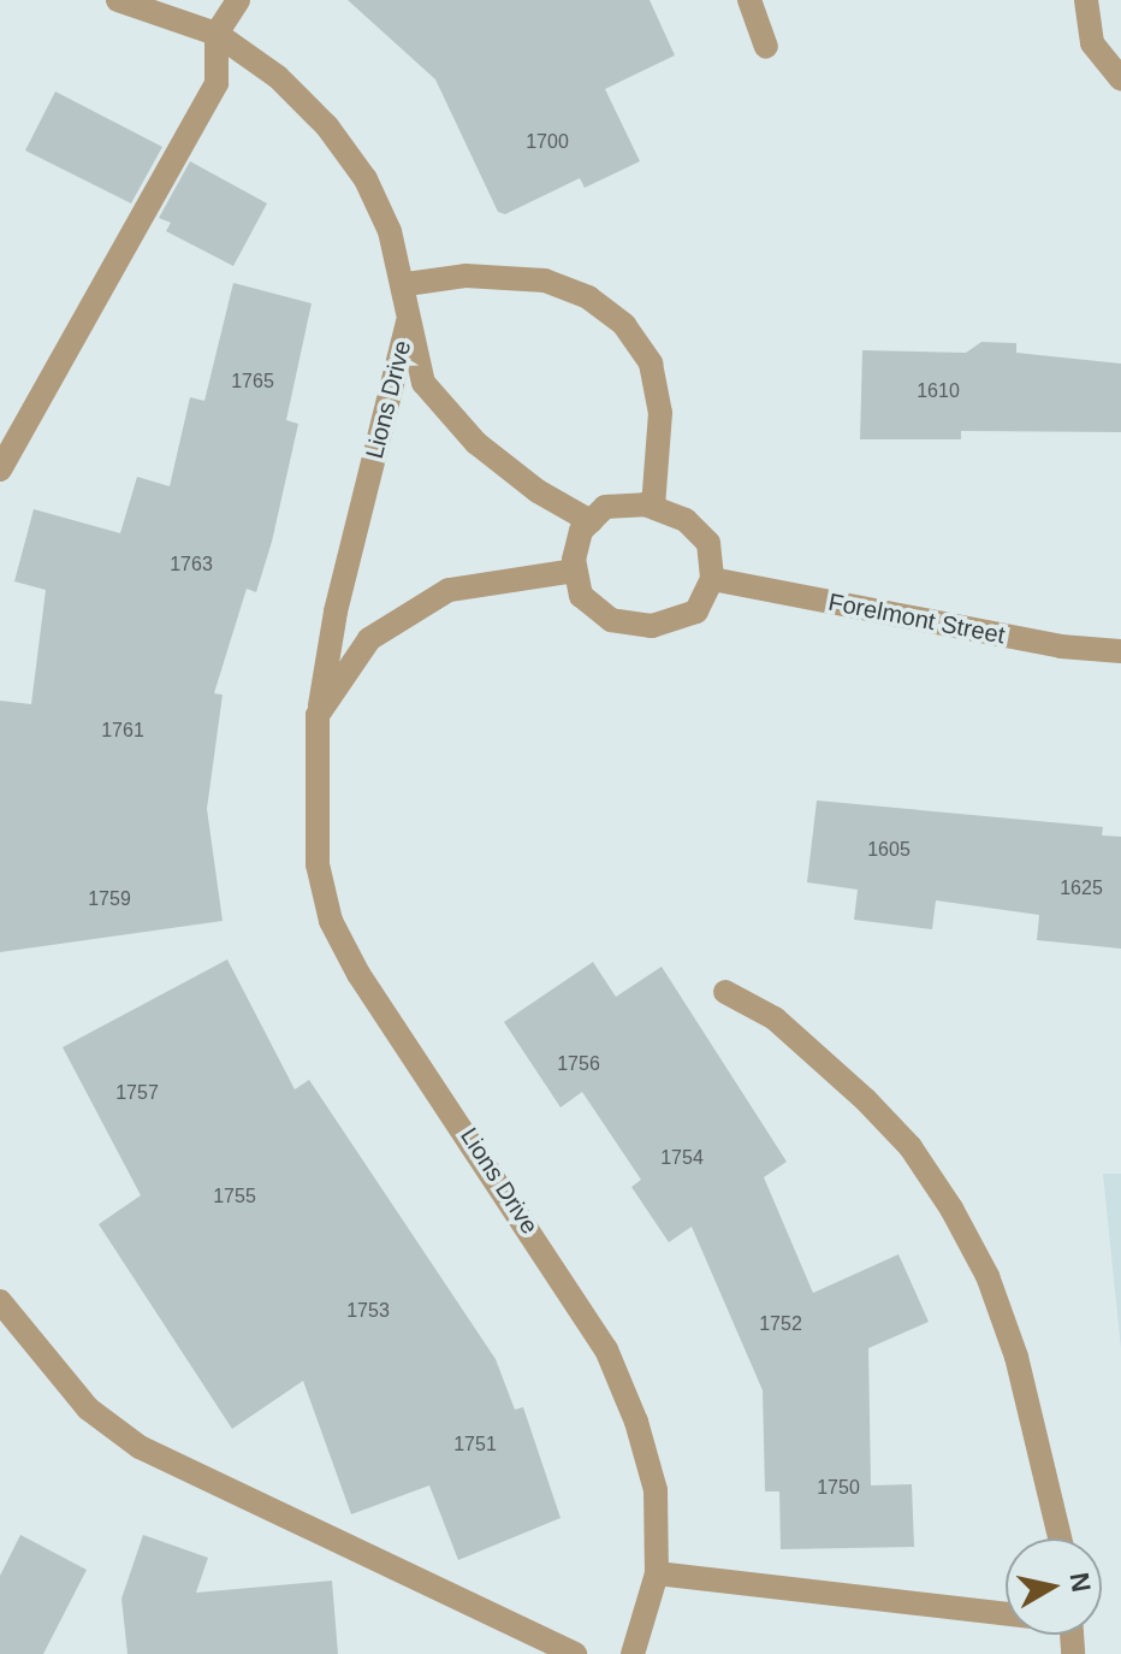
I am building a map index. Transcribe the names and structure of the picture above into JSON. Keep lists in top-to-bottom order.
{
  "streets": {
    "street": ["Lions Drive", "Forelmont Street"]
  },
  "crossings": [
    ["Lions Drive", "Forelmont Street"]
  ],
  "house_numbers": [
    "1700",
    "1765",
    "1610",
    "1763",
    "1761",
    "1605",
    "1625",
    "1759",
    "1756",
    "1757",
    "1754",
    "1755",
    "1753",
    "1752",
    "1751",
    "1750"
  ],
  "north": "right"
}
